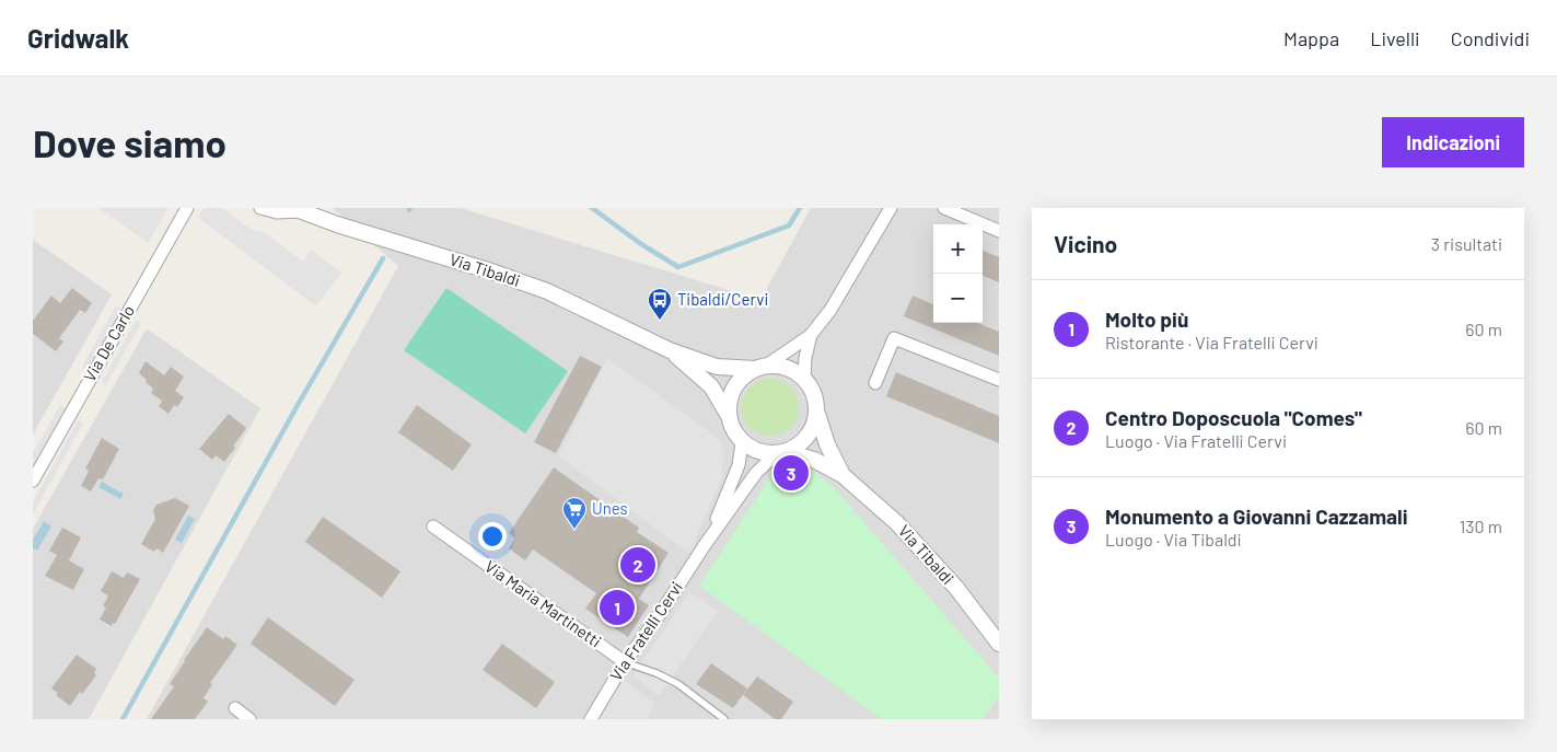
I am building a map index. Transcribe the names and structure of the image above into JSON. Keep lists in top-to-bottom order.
{
  "streets": {
    "street": [
      "Via Tibaldi",
      "Via De Carlo",
      "Via Maria Martinetti",
      "Via Fratelli Cervi"
    ]
  },
  "crossings": [
    ["Via Tibaldi", "Via Fratelli Cervi"],
    ["Via Maria Martinetti", "Via Fratelli Cervi"]
  ],
  "places": {
    "bus stop": ["Tibaldi/Cervi"],
    "supermarket": ["Unes"]
  },
  "page": {
    "header": "Gridwalk",
    "nav": ["Mappa", "Livelli", "Condividi"],
    "buttons": "Indicazioni",
    "title": "Dove siamo",
    "heading": ["Vicino", "3 risultati"],
    "map_buttons": ["+", "−"],
    "list": [
      {
        "mark": "1",
        "name": "Molto più",
        "note": "Ristorante · Via Fratelli Cervi",
        "value": "60 m"
      },
      {
        "mark": "2",
        "name": "Centro Doposcuola \"Comes\"",
        "note": "Luogo · Via Fratelli Cervi",
        "value": "60 m"
      },
      {
        "mark": "3",
        "name": "Monumento a Giovanni Cazzamali",
        "note": "Luogo · Via Tibaldi",
        "value": "130 m"
      }
    ],
    "pins": ["3", "2", "1"]
  }
}
